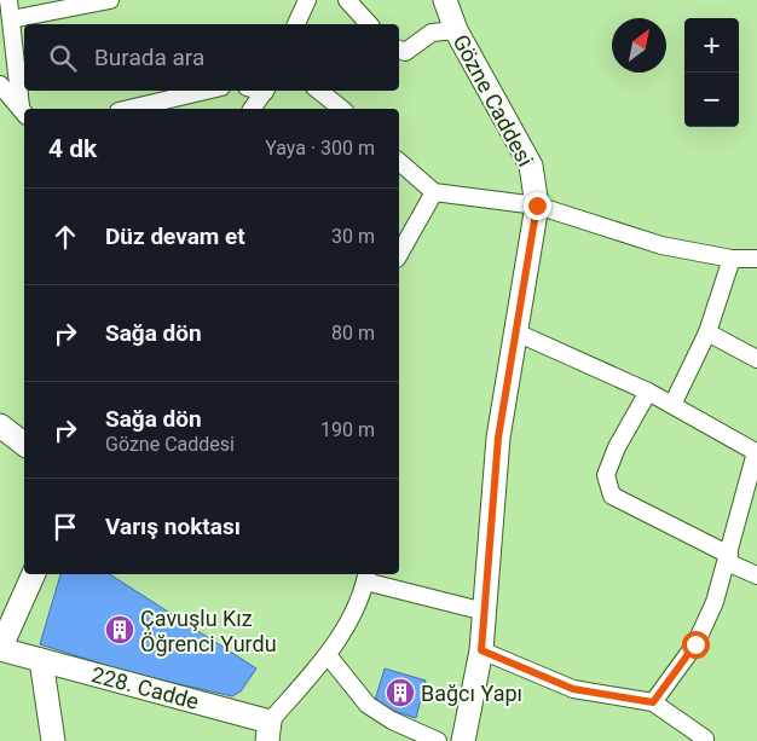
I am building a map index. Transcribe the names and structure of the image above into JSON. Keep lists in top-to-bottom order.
{
  "streets": {
    "street": ["Gözne Caddesi", "228. Cadde"]
  },
  "places": {
    "building": ["Çavuşlu Kız Öğrenci Yurdu", "Bağcı Yapı"]
  },
  "north": "top right",
  "page": {
    "map_buttons": ["+", "−"],
    "search": "Burada ara",
    "heading": ["4 dk", "Yaya · 300 m"],
    "list": [
      ["Düz devam et", "30 m"],
      ["Sağa dön", "80 m"],
      ["Sağa dön", "Gözne Caddesi", "190 m"],
      "Varış noktası"
    ]
  }
}
